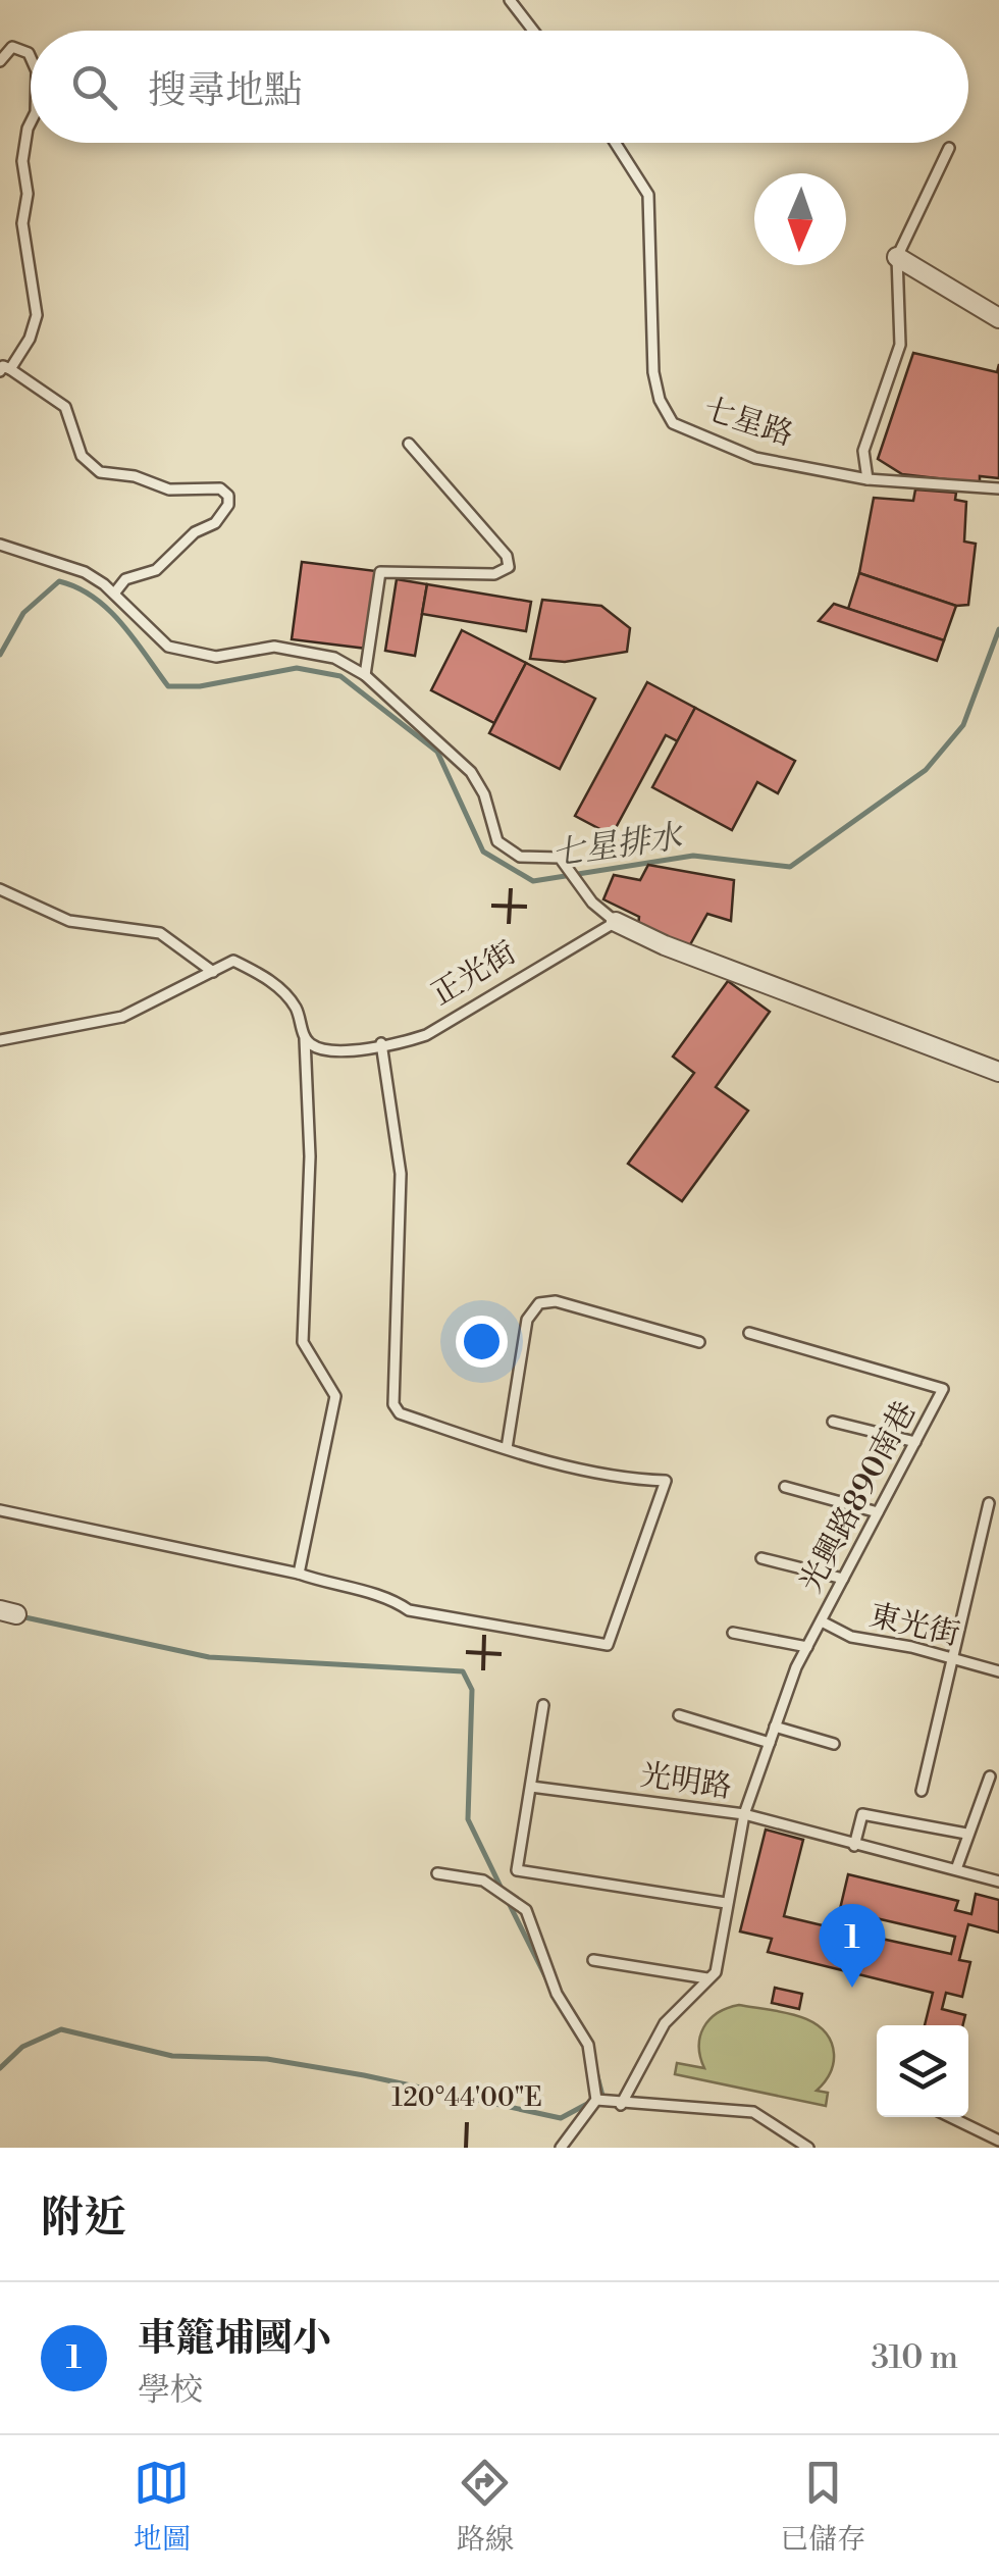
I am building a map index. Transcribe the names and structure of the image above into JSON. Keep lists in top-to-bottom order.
{
  "streets": {
    "lane": [
      "七星路",
      "正光街",
      "光興路890南巷",
      "東光街",
      "光明路"
    ]
  },
  "crossings": [
    ["光興路890南巷", "東光街"],
    ["光興路890南巷", "光明路"]
  ],
  "water": ["七星排水"],
  "north": "bottom",
  "page": {
    "search": "搜尋地點",
    "pins": "1",
    "heading": "附近",
    "list": [
      {
        "mark": "1",
        "name": "車籠埔國小",
        "note": "學校",
        "value": "310 m"
      }
    ],
    "nav": ["地圖", "路線", "已儲存"]
  },
  "coordinates": ["120°44'00\"E"]
}
